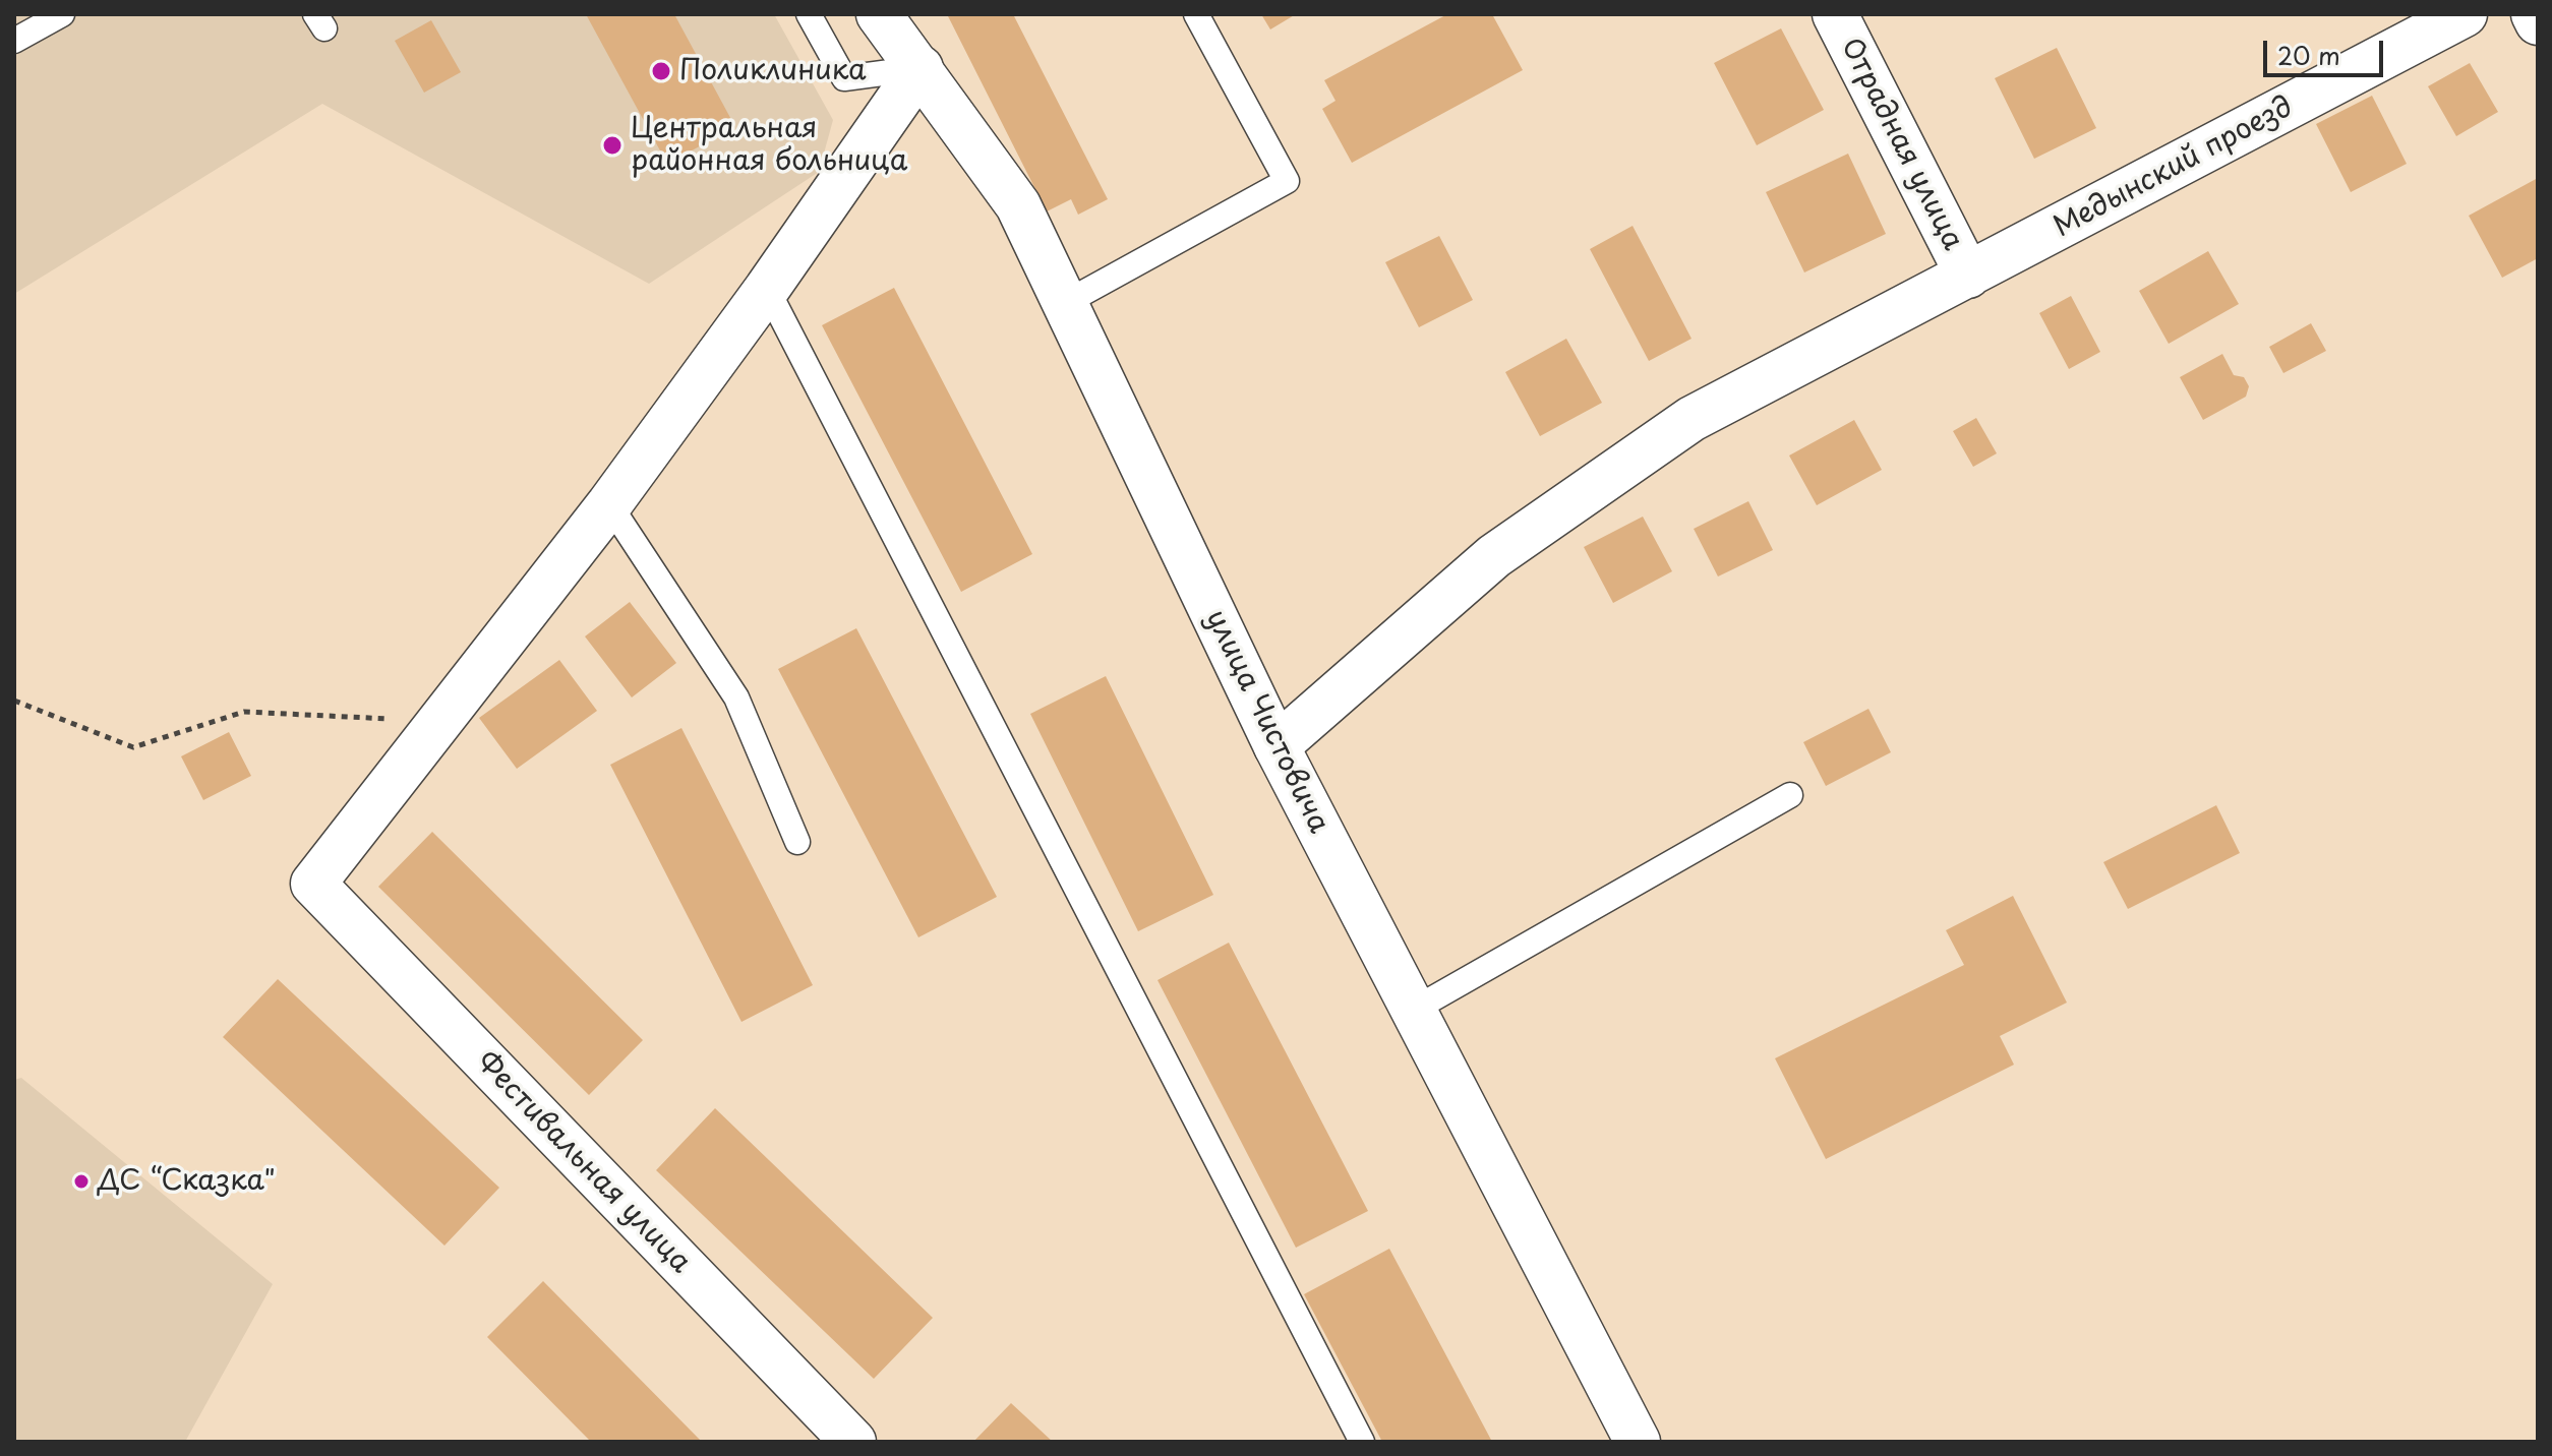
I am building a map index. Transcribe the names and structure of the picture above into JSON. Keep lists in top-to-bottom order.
{
  "streets": {
    "street": [
      "Отрадная улица",
      "Медынский проезд",
      "улица Чистовича",
      "Фестивальная улица"
    ]
  },
  "crossings": [
    ["Отрадная улица", "Медынский проезд"],
    ["Медынский проезд", "улица Чистовича"]
  ],
  "places": ["Поликлиника", "Центральная районная больница", "ДС “Сказка\""],
  "scale_bar": "20 m"
}
